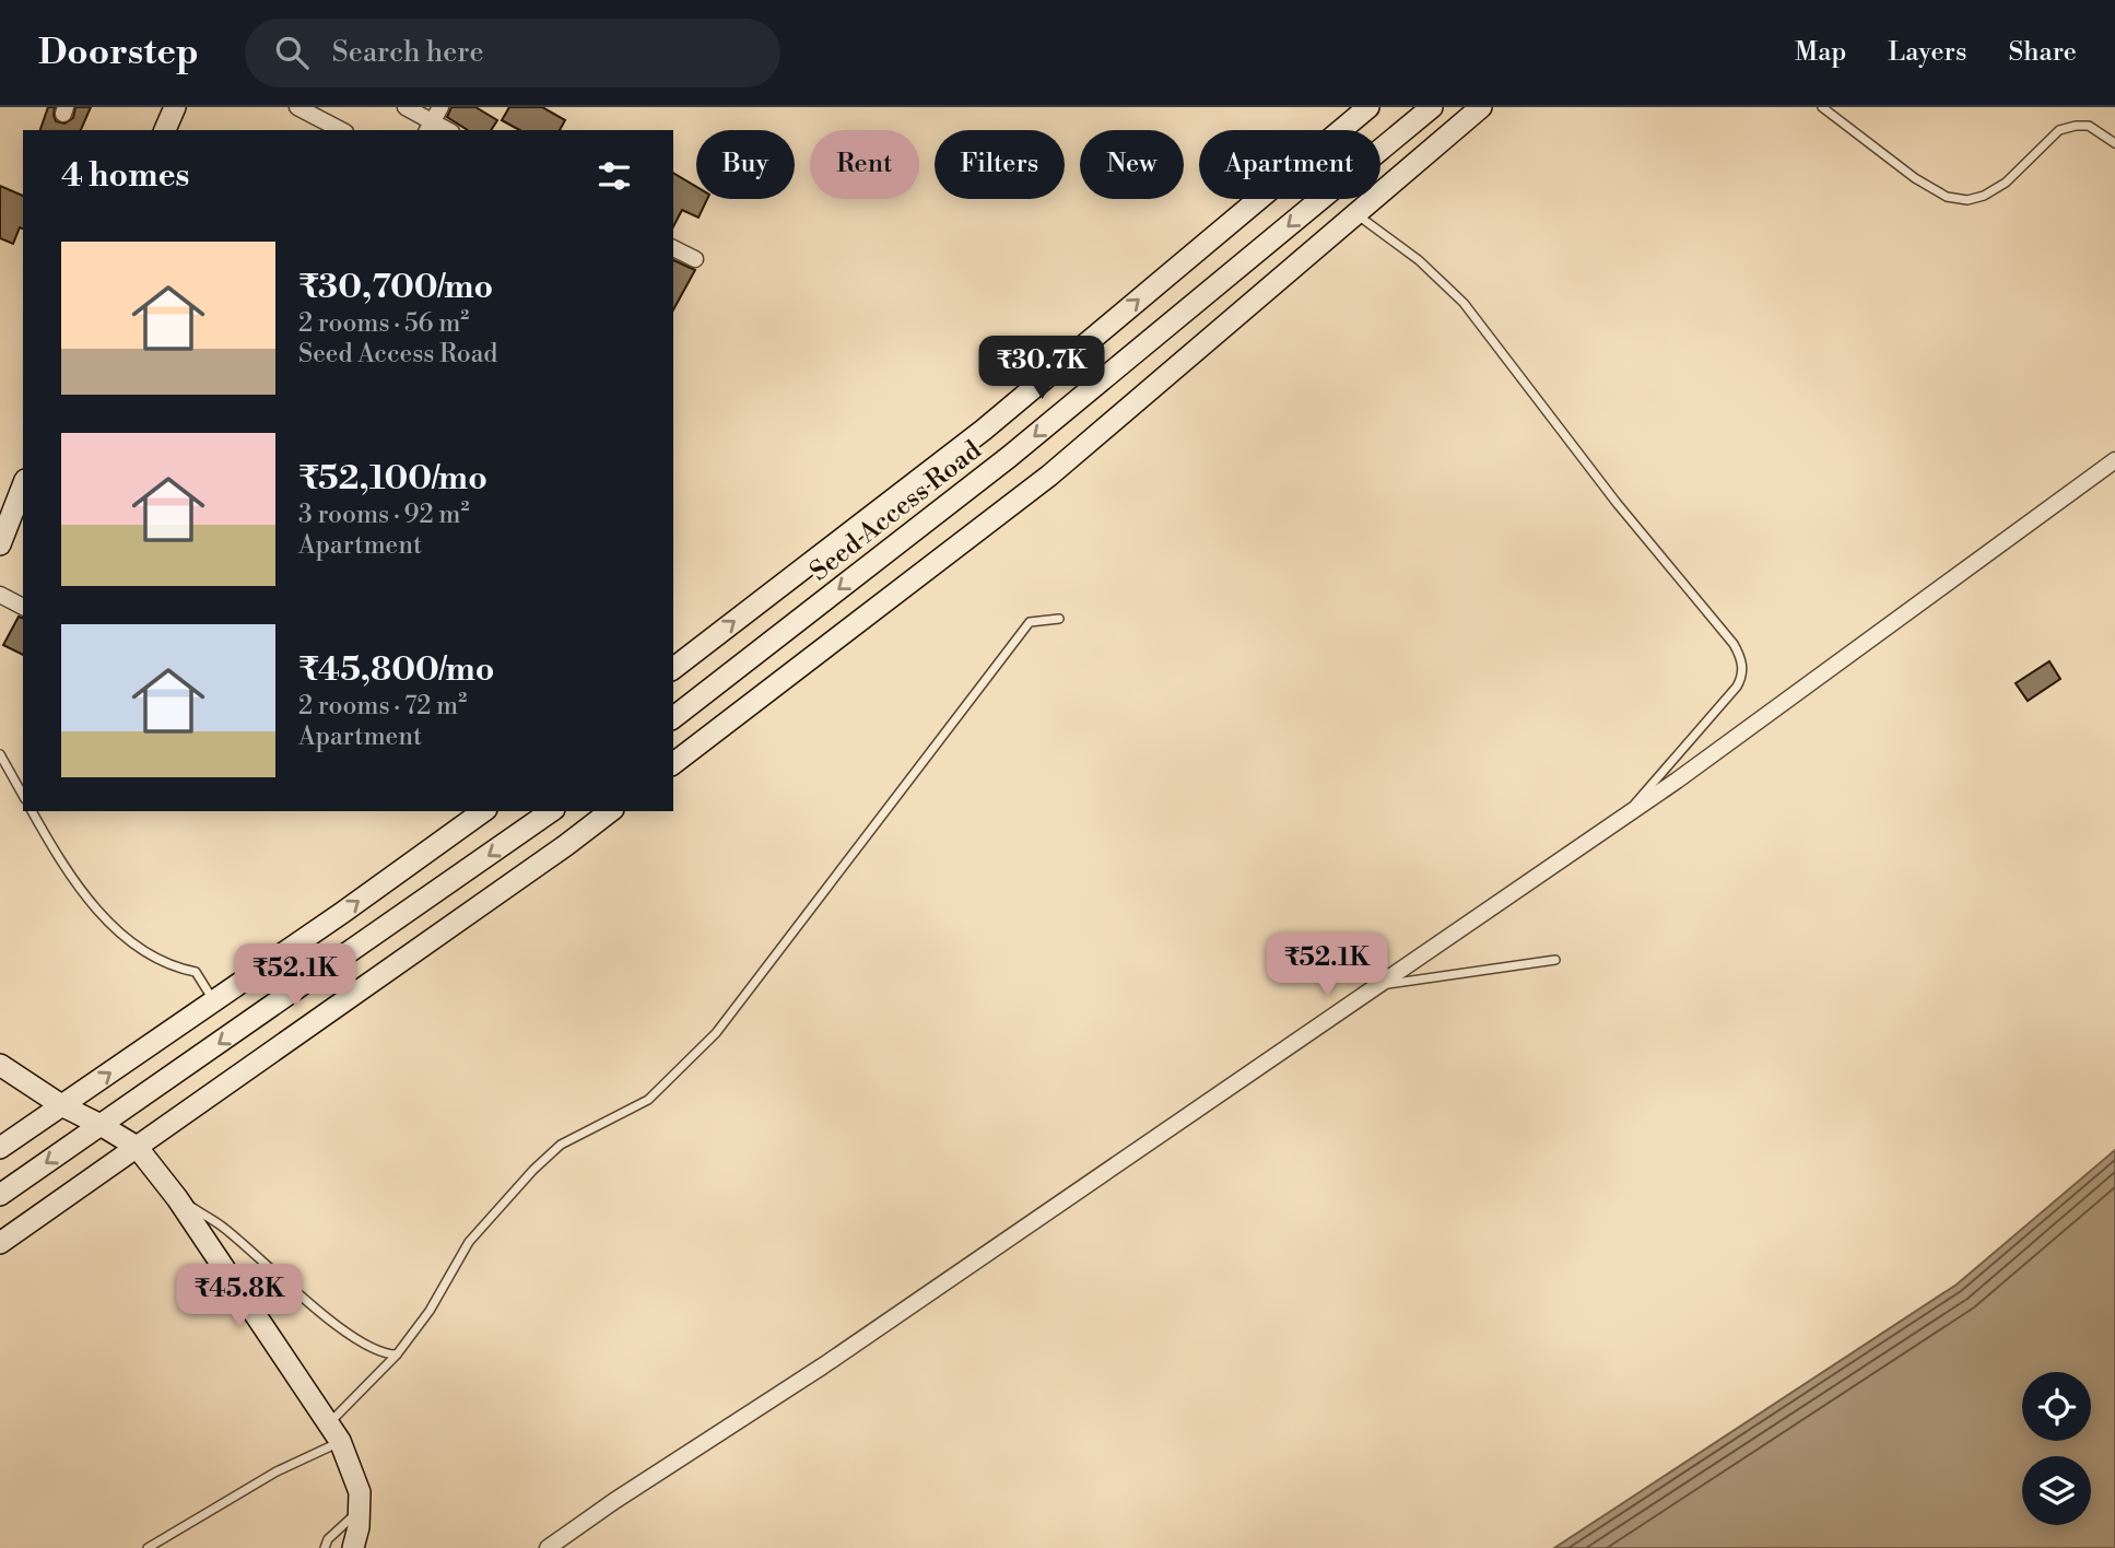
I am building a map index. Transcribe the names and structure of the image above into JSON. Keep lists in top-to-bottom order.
{
  "streets": {
    "street": ["Seed Access Road"]
  },
  "page": {
    "header": "Doorstep",
    "search": "Search here",
    "nav": ["Map", "Layers", "Share"],
    "chip": [
      "Buy",
      "Rent",
      "Filters",
      "New",
      "Apartment"
    ],
    "heading": "4 homes",
    "list": [
      {
        "name": "₹30,700/mo",
        "note": "2 rooms · 56 m² · Seed Access Road"
      },
      {
        "name": "₹52,100/mo",
        "note": "3 rooms · 92 m² · Apartment"
      },
      {
        "name": "₹45,800/mo",
        "note": "2 rooms · 72 m² · Apartment"
      }
    ],
    "price": [
      "₹30.7K",
      "₹52.1K",
      "₹52.1K",
      "₹45.8K"
    ]
  }
}
